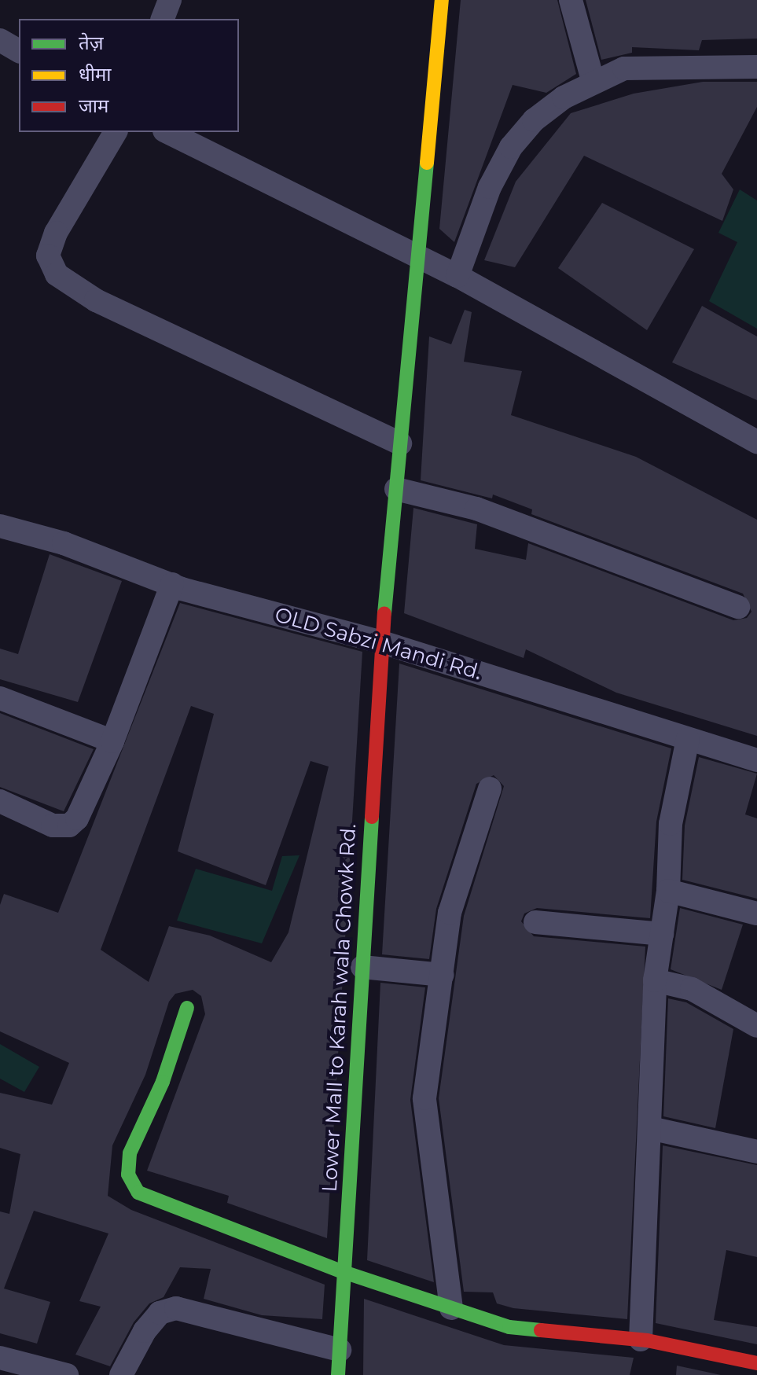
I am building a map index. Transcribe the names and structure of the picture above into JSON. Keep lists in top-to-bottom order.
{
  "streets": {
    "street": ["OLD Sabzi Mandi Rd.", "Lower Mall to Karah wala Chowk Rd."]
  },
  "crossings": [
    ["OLD Sabzi Mandi Rd.", "Lower Mall to Karah wala Chowk Rd."]
  ],
  "legend": ["तेज़", "धीमा", "जाम"]
}
